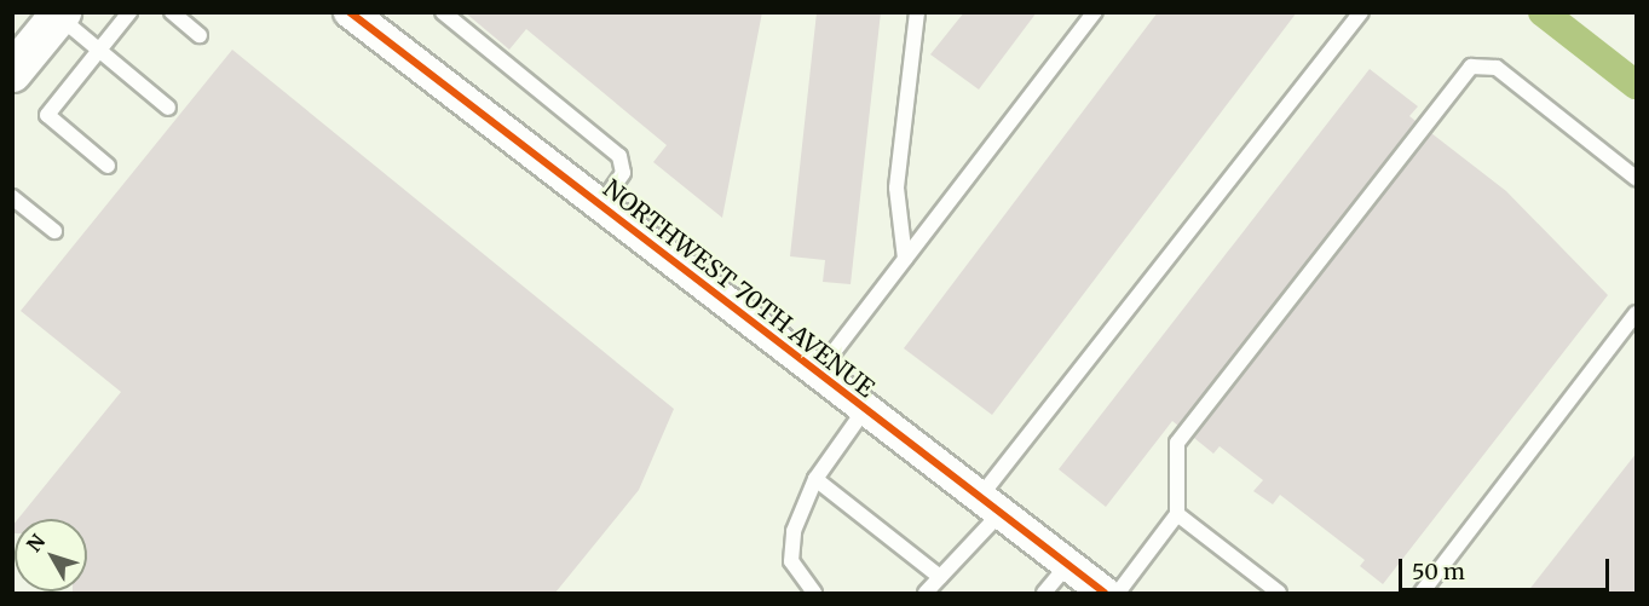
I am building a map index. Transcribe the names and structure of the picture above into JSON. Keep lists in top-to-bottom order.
{
  "streets": {
    "street": ["NORTHWEST 70TH AVENUE"]
  },
  "scale_bar": "50 m",
  "north": "top left"
}
